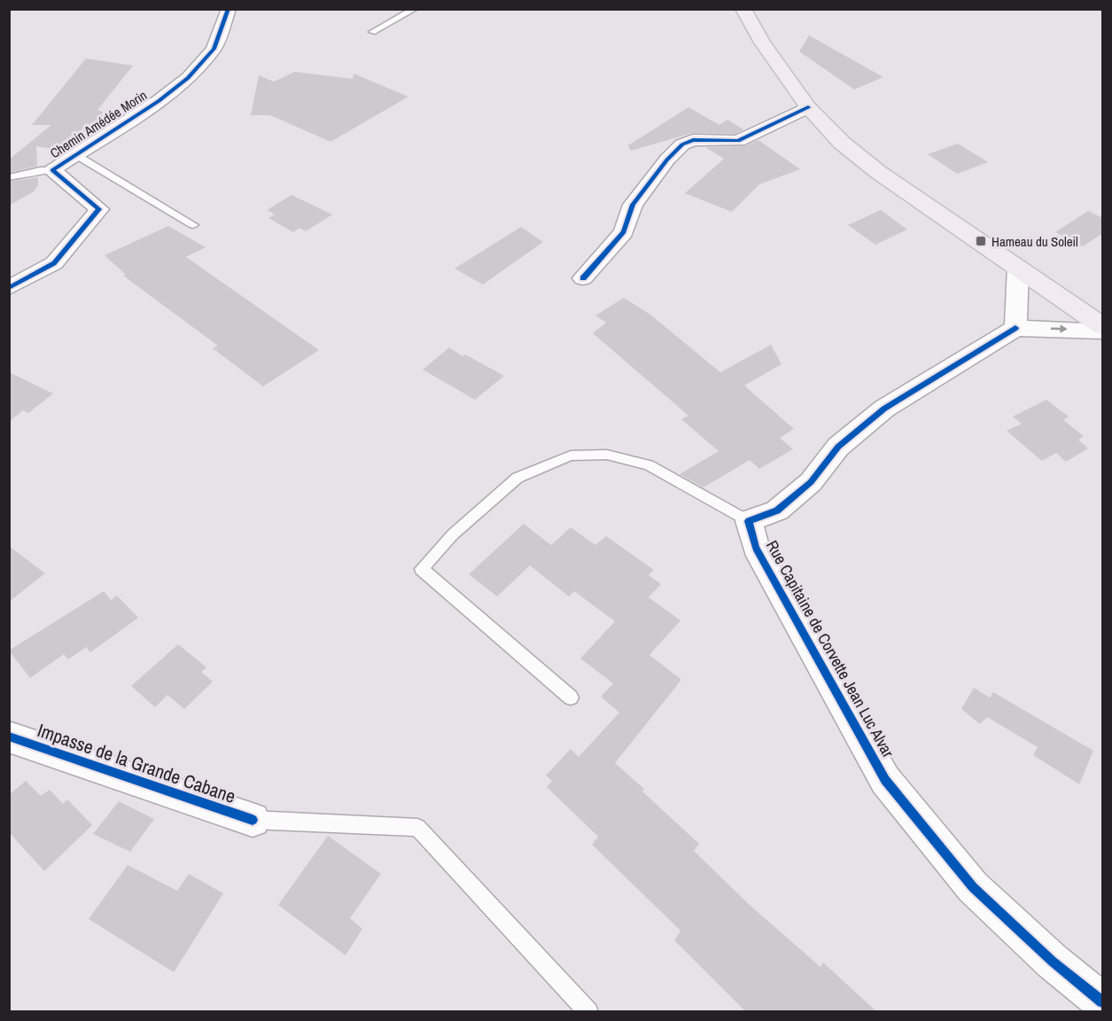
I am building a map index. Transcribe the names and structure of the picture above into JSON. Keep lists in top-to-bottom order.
{
  "streets": {
    "street": ["Chemin Amédée Morin", "Rue Capitaine de Corvette Jean Luc Alvar", "Impasse de la Grande Cabane"]
  },
  "places": {
    "transit": ["Hameau du Soleil"]
  }
}
